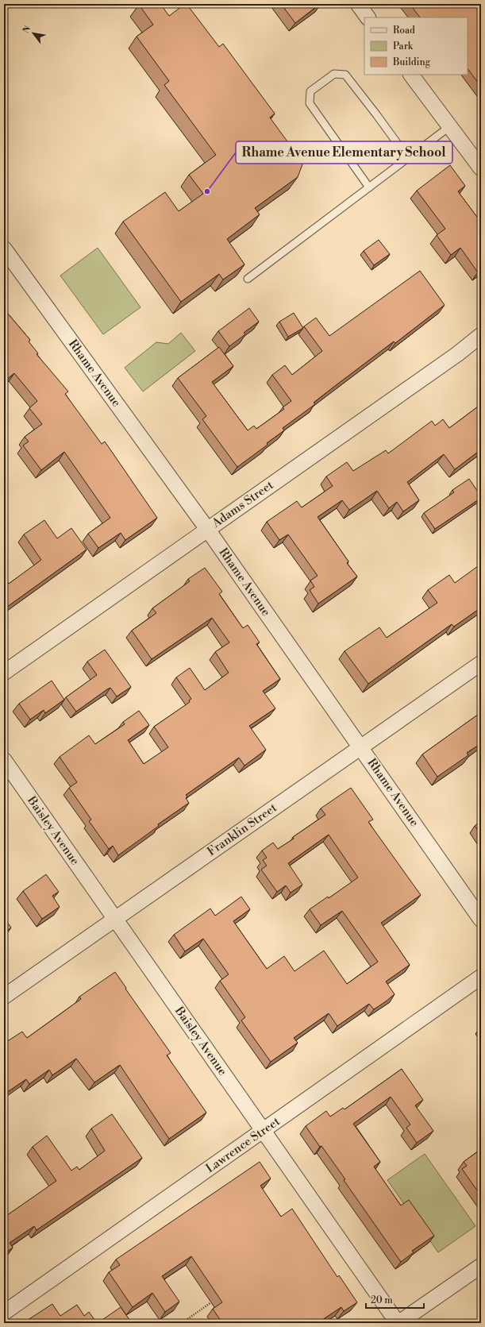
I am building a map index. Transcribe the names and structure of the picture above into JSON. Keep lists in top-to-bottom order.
{
  "streets": {
    "street": [
      "Rhame Avenue",
      "Adams Street",
      "Franklin Street",
      "Baisley Avenue",
      "Lawrence Street"
    ]
  },
  "crossings": [
    ["Rhame Avenue", "Adams Street"],
    ["Rhame Avenue", "Franklin Street"],
    ["Franklin Street", "Baisley Avenue"],
    ["Baisley Avenue", "Lawrence Street"]
  ],
  "places": ["Rhame Avenue Elementary School"],
  "legend": ["Road", "Park", "Building"],
  "scale_bar": "20 m",
  "north": "top left"
}
